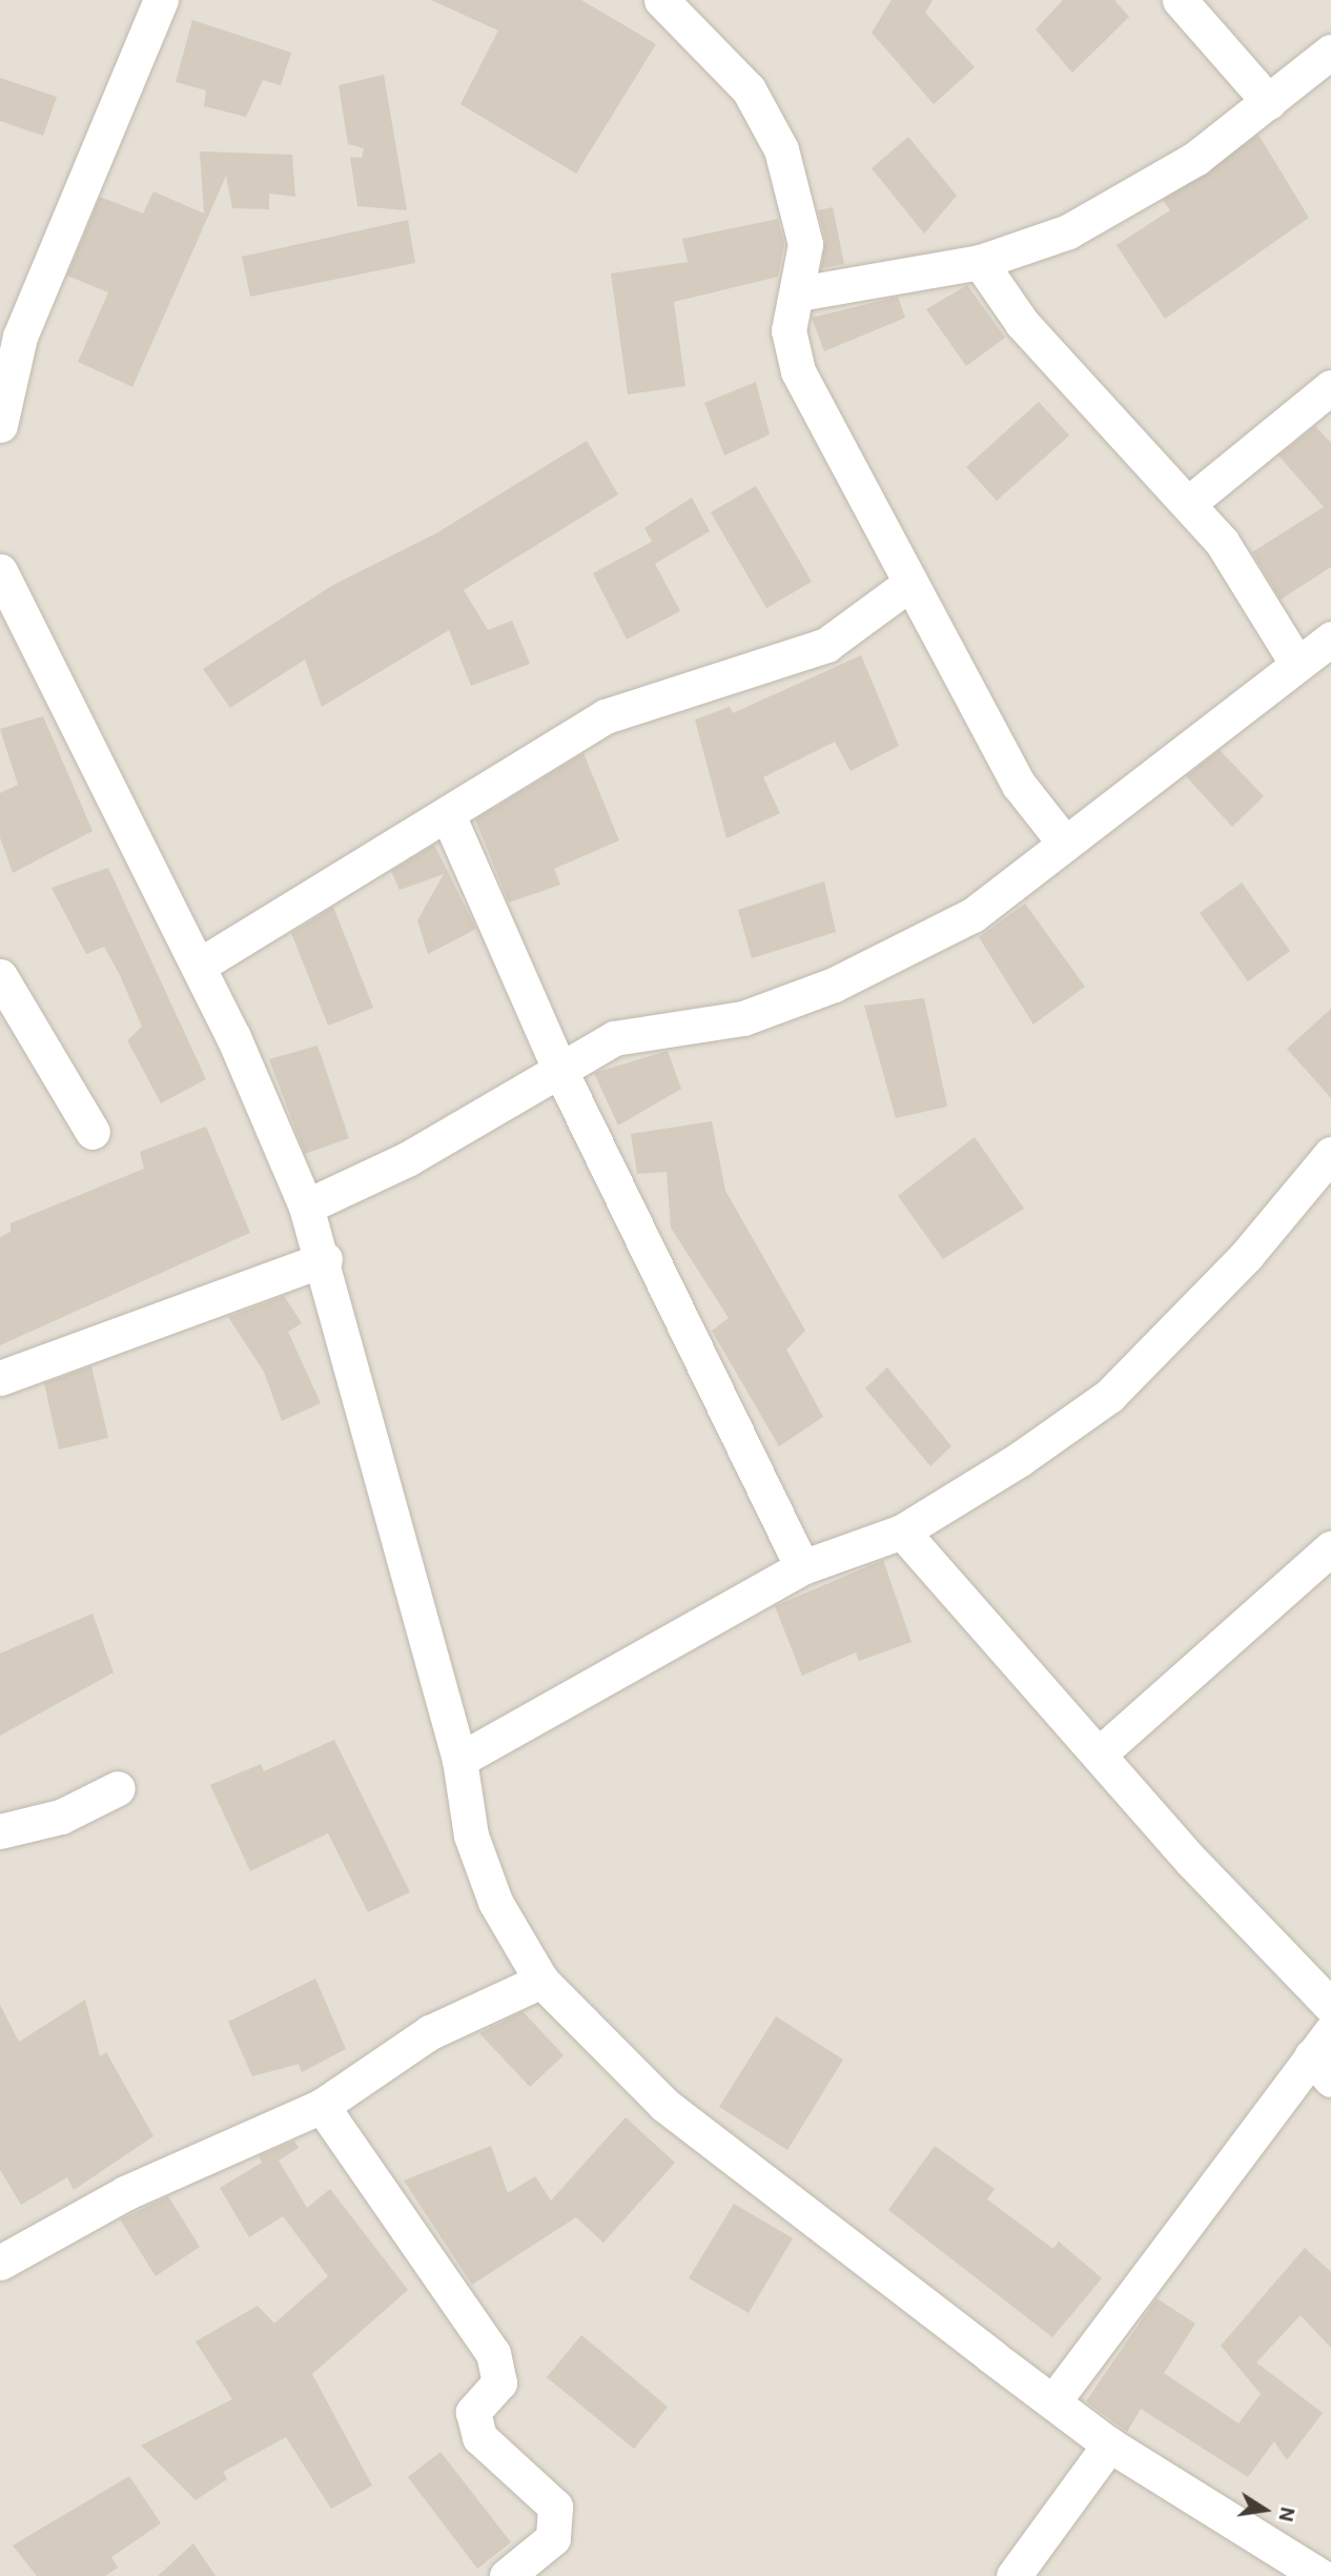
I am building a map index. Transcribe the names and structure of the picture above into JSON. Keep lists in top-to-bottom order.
{
  "north": "right"
}
